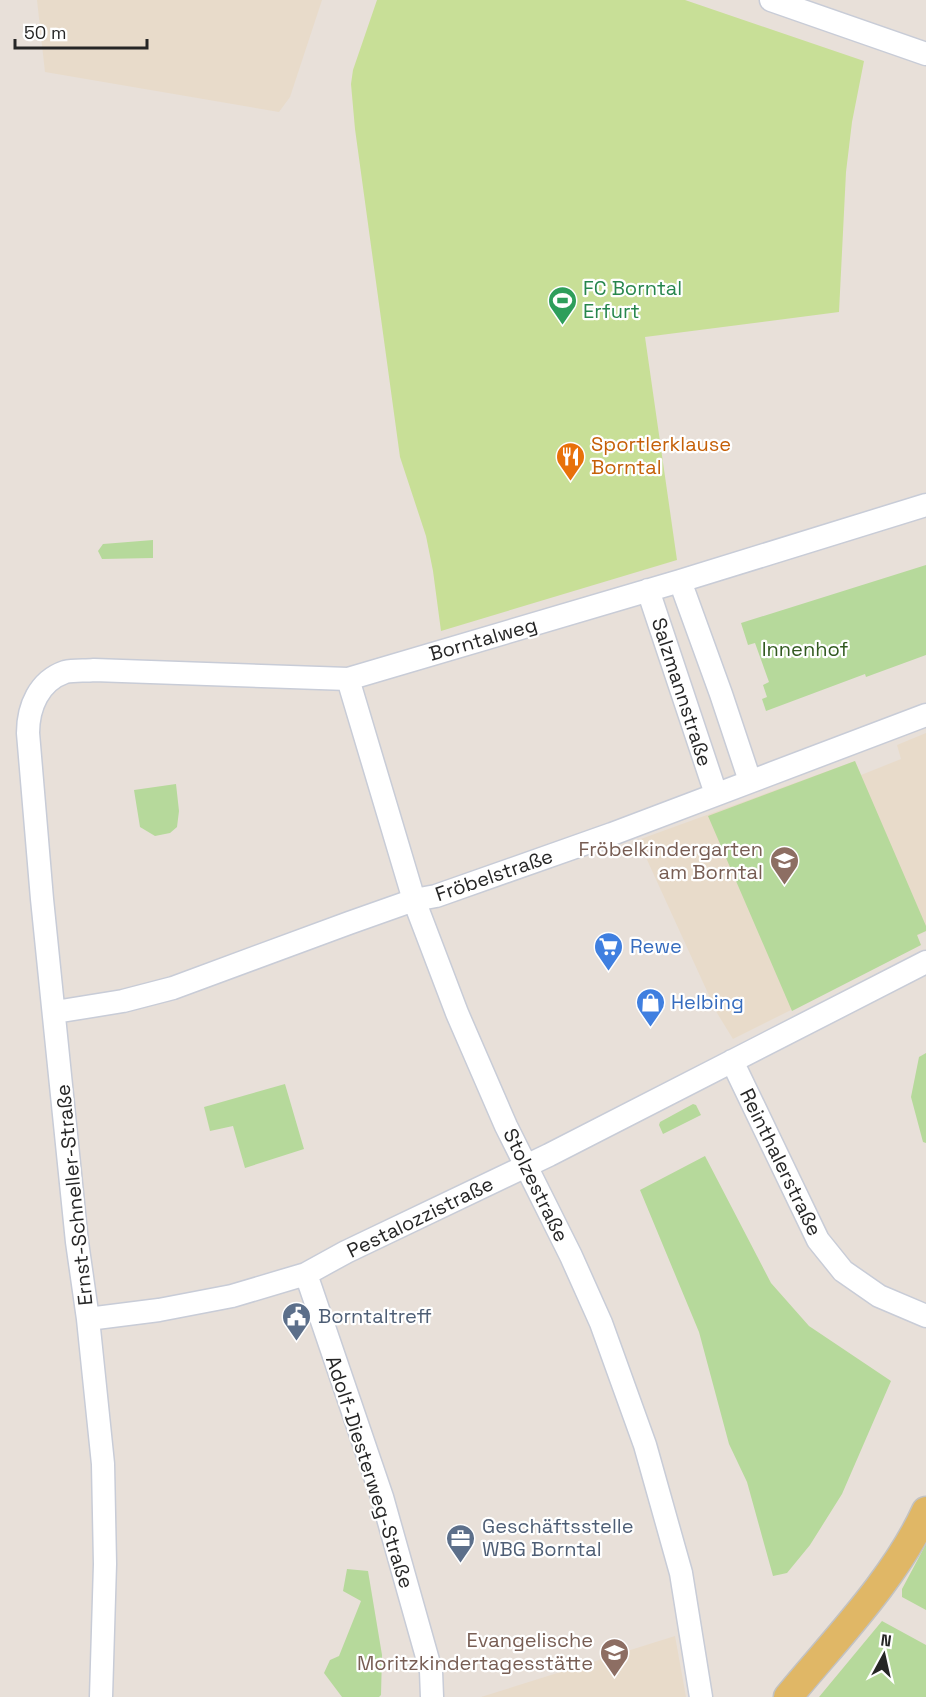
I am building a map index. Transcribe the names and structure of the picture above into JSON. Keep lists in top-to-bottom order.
{
  "streets": {
    "street": [
      "Borntalweg",
      "Salzmannstraße",
      "Fröbelstraße",
      "Reinthalerstraße",
      "Stolzestraße",
      "Ernst-Schneller-Straße",
      "Pestalozzistraße",
      "Adolf-Diesterweg-Straße"
    ]
  },
  "crossings": [
    ["Borntalweg", "Salzmannstraße"],
    ["Borntalweg", "Stolzestraße"],
    ["Borntalweg", "Ernst-Schneller-Straße"],
    ["Salzmannstraße", "Fröbelstraße"],
    ["Fröbelstraße", "Stolzestraße"],
    ["Fröbelstraße", "Ernst-Schneller-Straße"],
    ["Reinthalerstraße", "Pestalozzistraße"],
    ["Stolzestraße", "Pestalozzistraße"],
    ["Ernst-Schneller-Straße", "Pestalozzistraße"],
    ["Pestalozzistraße", "Adolf-Diesterweg-Straße"]
  ],
  "parks": ["Innenhof"],
  "places": {
    "sports": ["FC Borntal Erfurt"],
    "restaurant": ["Sportlerklause Borntal"],
    "school or university": ["Fröbelkindergarten am Borntal", "Evangelische Moritzkindertagesstätte"],
    "supermarket": ["Rewe"],
    "shop": ["Helbing"],
    "public building": ["Borntaltreff"],
    "office": ["Geschäftsstelle WBG Borntal"]
  },
  "scale_bar": "50 m",
  "north": "top"
}
